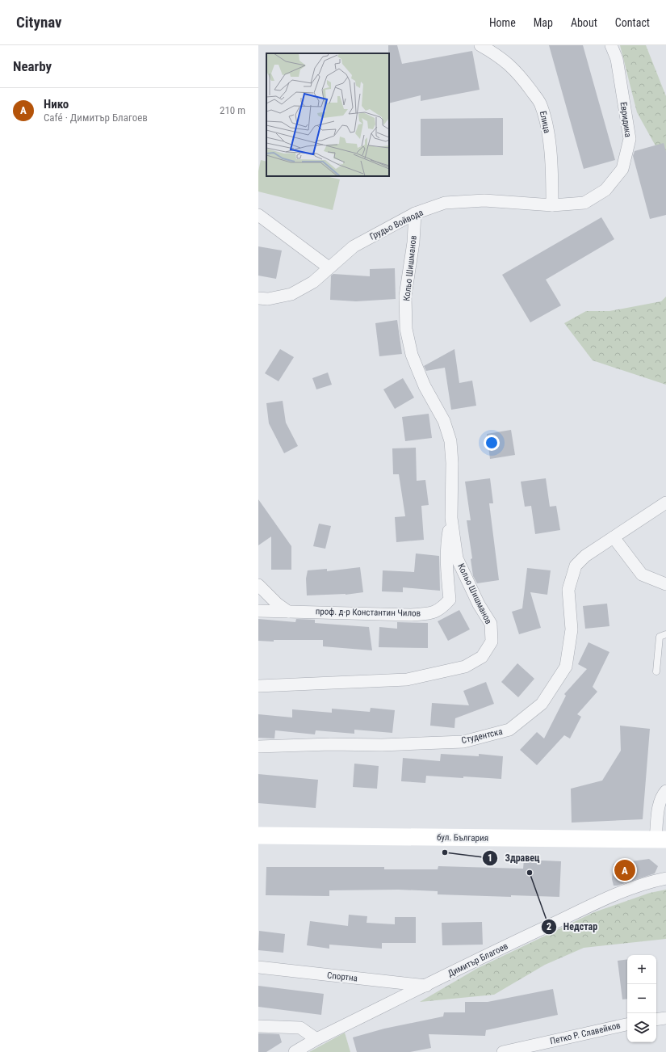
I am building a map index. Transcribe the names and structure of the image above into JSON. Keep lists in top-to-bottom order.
{
  "streets": {
    "street": [
      "Евридика",
      "Елица",
      "Грудьо Войвода",
      "Кольо Шишманов",
      "проф. д-р Константин Чилов",
      "Студентска",
      "бул. България",
      "Димитър Благоев",
      "Спортна",
      "Петко Р. Славейков"
    ]
  },
  "crossings": [
    ["Евридика", "Елица"],
    ["Евридика", "Грудьо Войвода"],
    ["Елица", "Грудьо Войвода"],
    ["Грудьо Войвода", "Кольо Шишманов"],
    ["Кольо Шишманов", "проф. д-р Константин Чилов"],
    ["Димитър Благоев", "Спортна"]
  ],
  "places": ["Здравец", "Недстар"],
  "page": {
    "header": "Citynav",
    "nav": [
      "Home",
      "Map",
      "About",
      "Contact"
    ],
    "heading": "Nearby",
    "list": [
      {
        "mark": "A",
        "name": "Нико",
        "note": "Café · Димитър Благоев",
        "value": "210 m"
      }
    ],
    "pins": "A",
    "map_buttons": ["+", "−"]
  }
}
